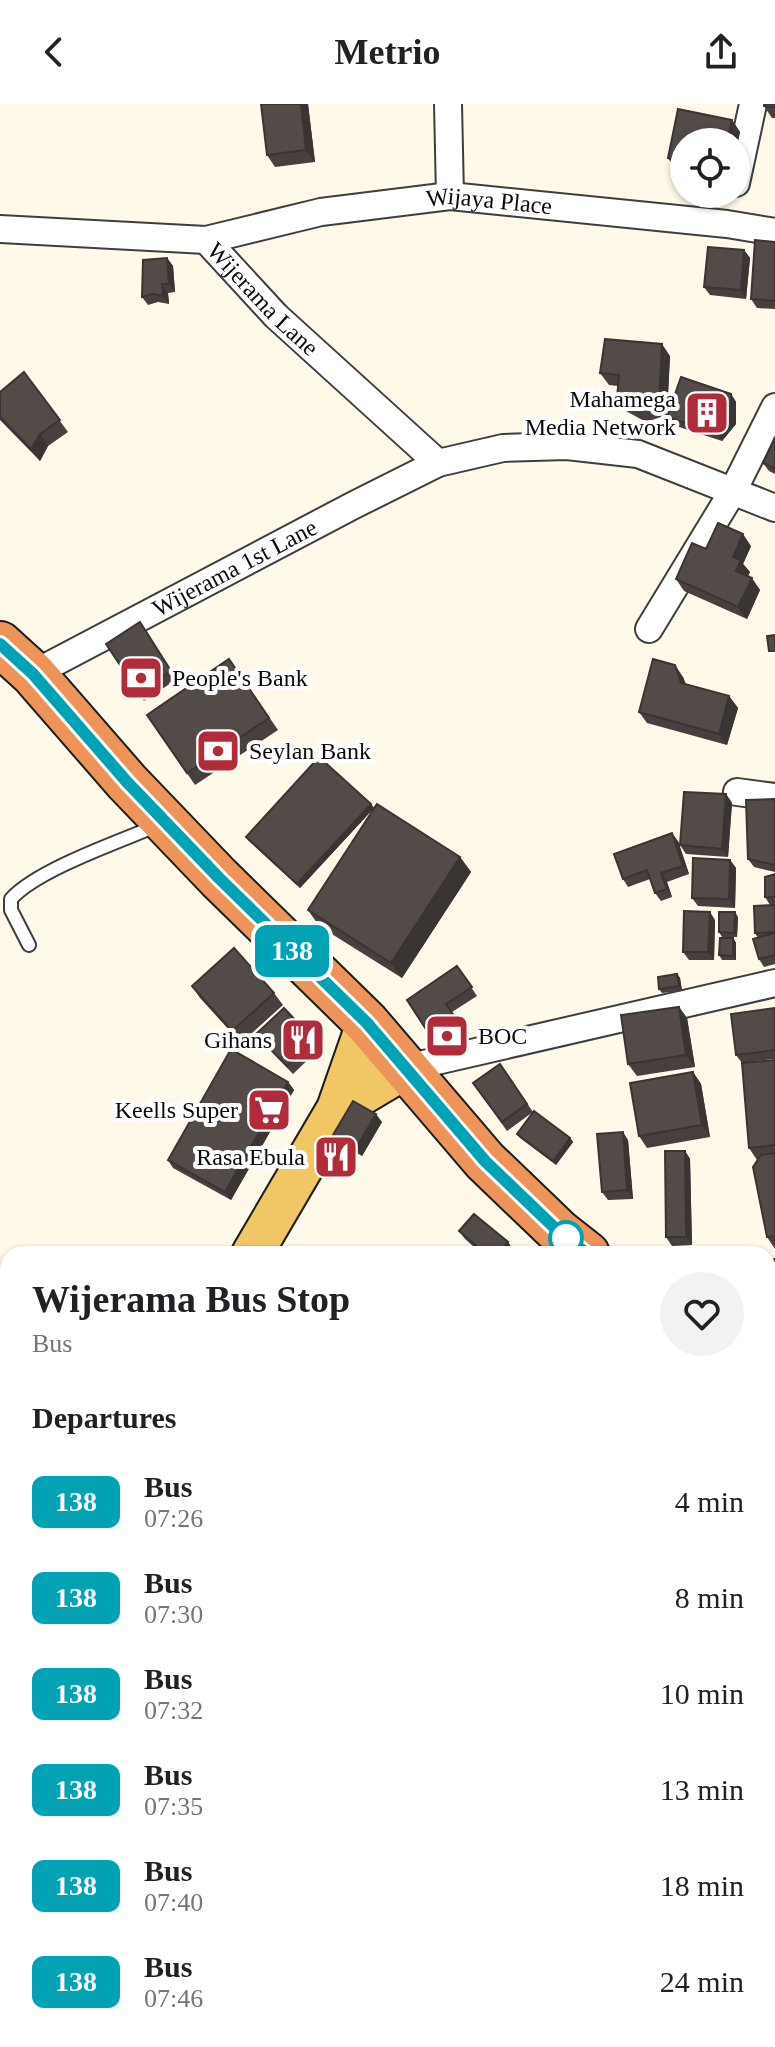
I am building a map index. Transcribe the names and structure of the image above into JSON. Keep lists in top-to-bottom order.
{
  "streets": {
    "street": ["Wijaya Place", "Wijerama Lane", "Wijerama 1st Lane"]
  },
  "crossings": [
    ["Wijaya Place", "Wijerama Lane"],
    ["Wijerama Lane", "Wijerama 1st Lane"]
  ],
  "places": {
    "building": ["Mahamega Media Network"],
    "bank": ["People's Bank", "Seylan Bank", "BOC"],
    "restaurant": ["Gihans", "Rasa Ebula"],
    "supermarket": ["Keells Super"]
  },
  "lines": ["bus line 138"],
  "page": {
    "header": "Metrio",
    "on_map": "138",
    "heading": [
      ["Wijerama Bus Stop", "Bus"],
      "Departures"
    ],
    "list": [
      {
        "mark": "138",
        "name": "Bus",
        "note": "07:26",
        "value": "4 min"
      },
      {
        "mark": "138",
        "name": "Bus",
        "note": "07:30",
        "value": "8 min"
      },
      {
        "mark": "138",
        "name": "Bus",
        "note": "07:32",
        "value": "10 min"
      },
      {
        "mark": "138",
        "name": "Bus",
        "note": "07:35",
        "value": "13 min"
      },
      {
        "mark": "138",
        "name": "Bus",
        "note": "07:40",
        "value": "18 min"
      },
      {
        "mark": "138",
        "name": "Bus",
        "note": "07:46",
        "value": "24 min"
      }
    ]
  }
}
